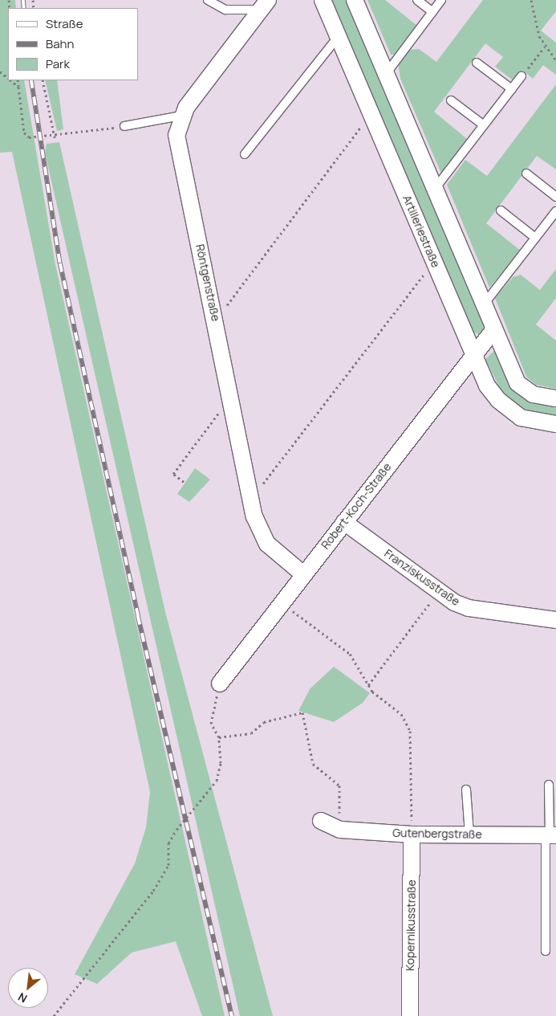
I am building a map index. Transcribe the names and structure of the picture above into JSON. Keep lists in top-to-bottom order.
{
  "streets": {
    "street": [
      "Artilleriestraße",
      "Röntgenstraße",
      "Robert-Koch-Straße",
      "Franziskusstraße",
      "Gutenbergstraße",
      "Kopernikusstraße"
    ]
  },
  "crossings": [
    ["Artilleriestraße", "Robert-Koch-Straße"],
    ["Röntgenstraße", "Robert-Koch-Straße"],
    ["Robert-Koch-Straße", "Franziskusstraße"],
    ["Gutenbergstraße", "Kopernikusstraße"]
  ],
  "legend": ["Straße", "Bahn", "Park"],
  "north": "bottom left"
}
